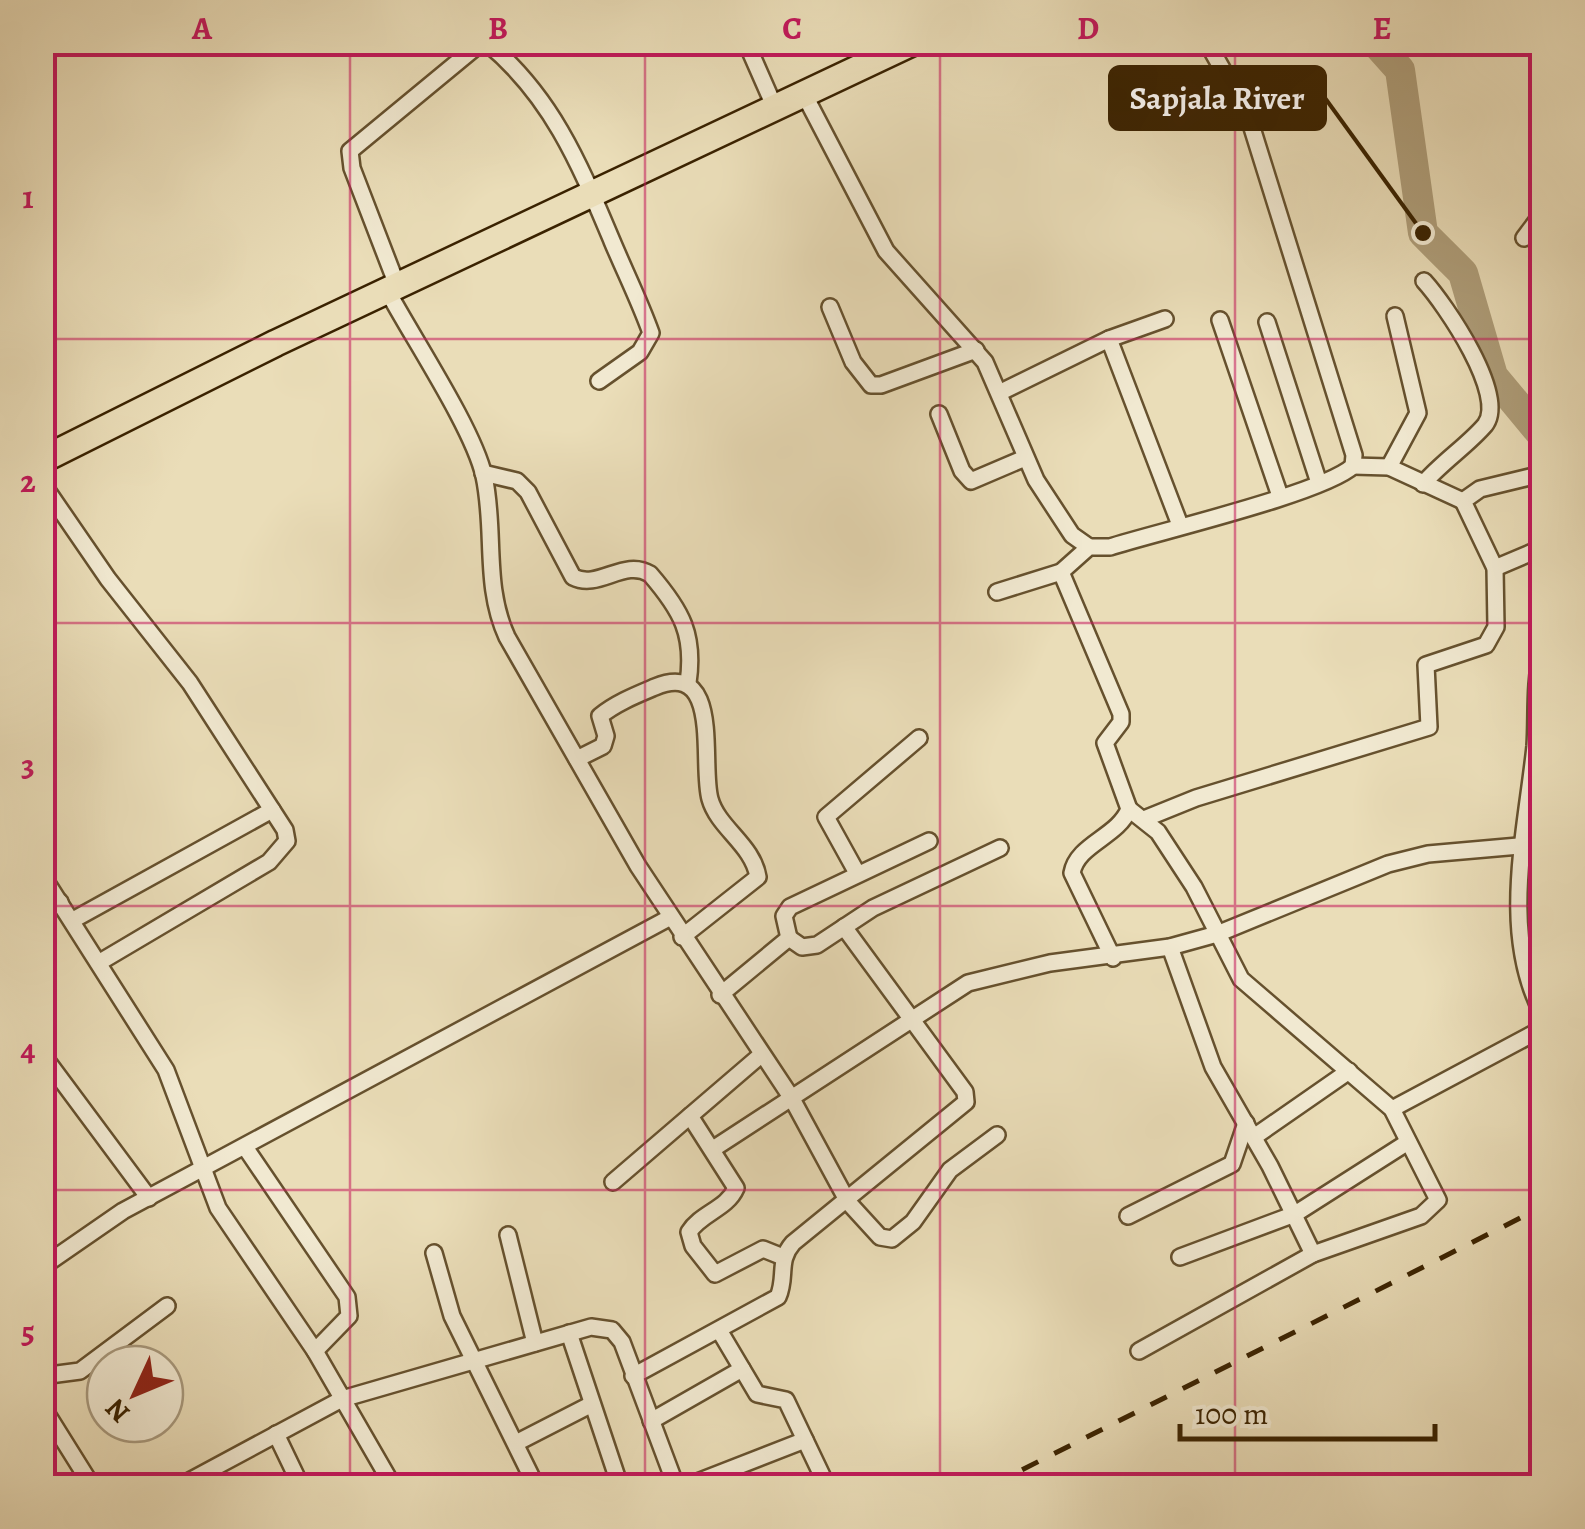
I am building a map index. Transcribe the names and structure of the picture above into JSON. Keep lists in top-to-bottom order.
{
  "places": ["Sapjala River"],
  "scale_bar": "100 m",
  "north": "bottom left",
  "grid": {
    "columns": [
      "A",
      "B",
      "C",
      "D",
      "E"
    ],
    "rows": [
      "1",
      "2",
      "3",
      "4",
      "5"
    ]
  }
}
